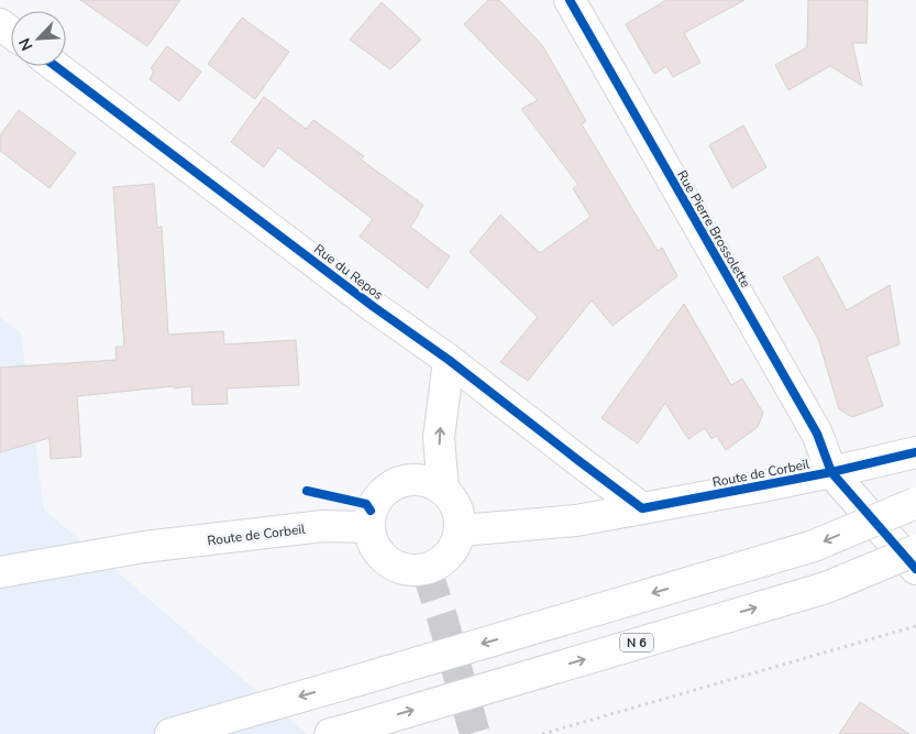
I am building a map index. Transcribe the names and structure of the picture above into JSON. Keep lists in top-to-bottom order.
{
  "streets": {
    "main road": [
      "Rue Pierre Brossolette",
      "Rue du Repos",
      "Route de Corbeil",
      "N 6"
    ]
  },
  "crossings": [
    ["Rue Pierre Brossolette", "Route de Corbeil"],
    ["Rue du Repos", "Route de Corbeil"]
  ],
  "north": "bottom left"
}
